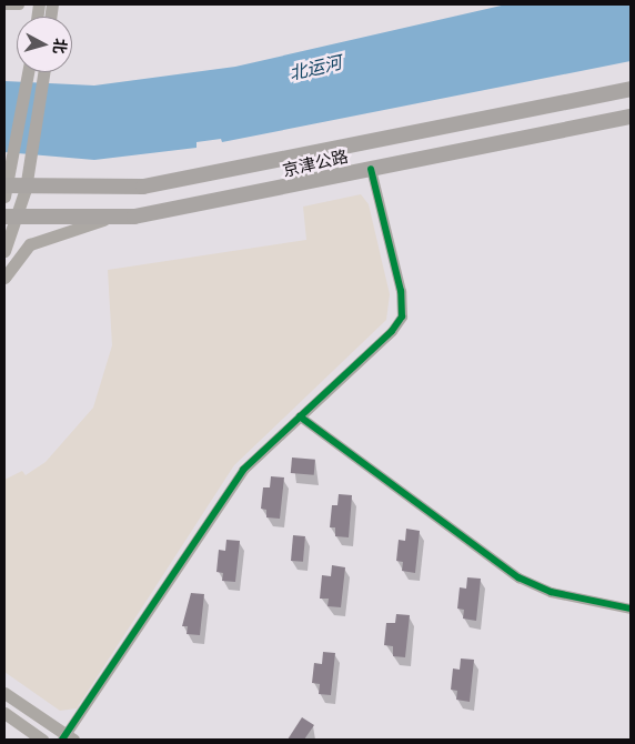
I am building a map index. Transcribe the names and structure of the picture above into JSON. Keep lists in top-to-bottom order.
{
  "streets": {
    "highway": ["京津公路"]
  },
  "water": ["北运河"],
  "north": "right"
}
